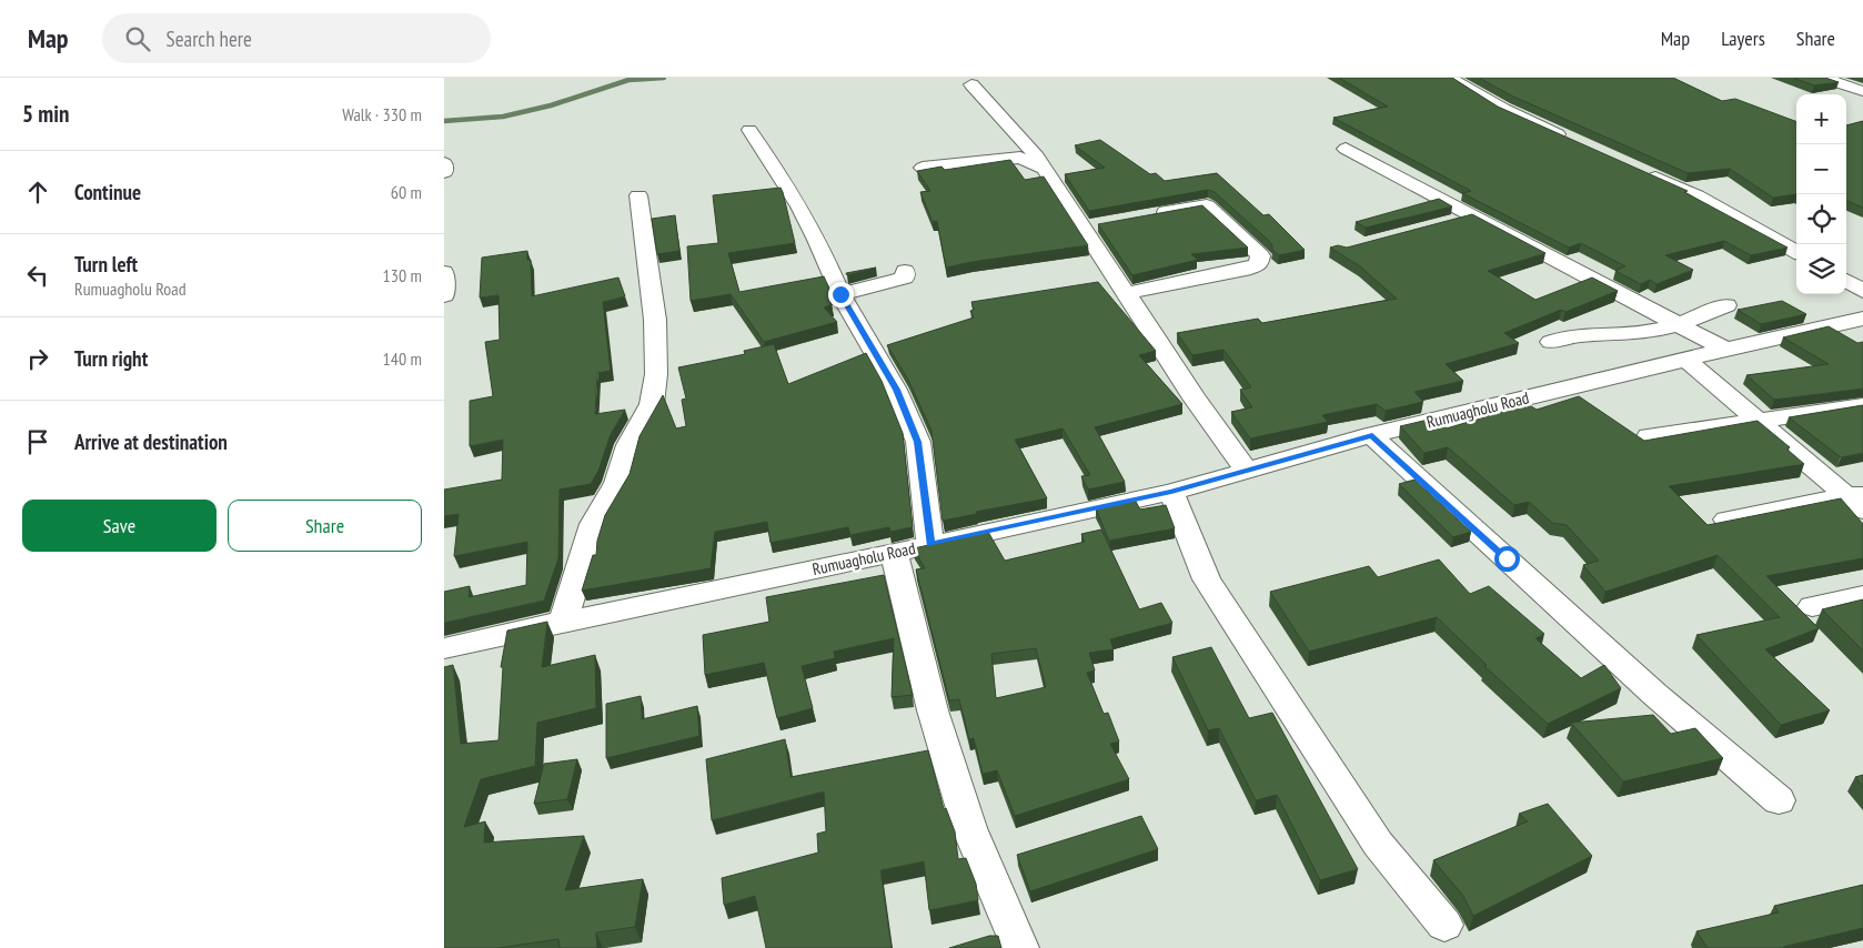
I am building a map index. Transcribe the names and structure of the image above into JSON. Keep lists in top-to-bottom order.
{
  "streets": {
    "street": ["Rumuagholu Road"]
  },
  "page": {
    "header": "Map",
    "search": "Search here",
    "nav": ["Map", "Layers", "Share"],
    "heading": ["5 min", "Walk · 330 m"],
    "map_buttons": ["+", "−"],
    "list": [
      ["Continue", "60 m"],
      ["Turn left", "Rumuagholu Road", "130 m"],
      ["Turn right", "140 m"],
      "Arrive at destination"
    ],
    "buttons": ["Save", "Share"]
  }
}
